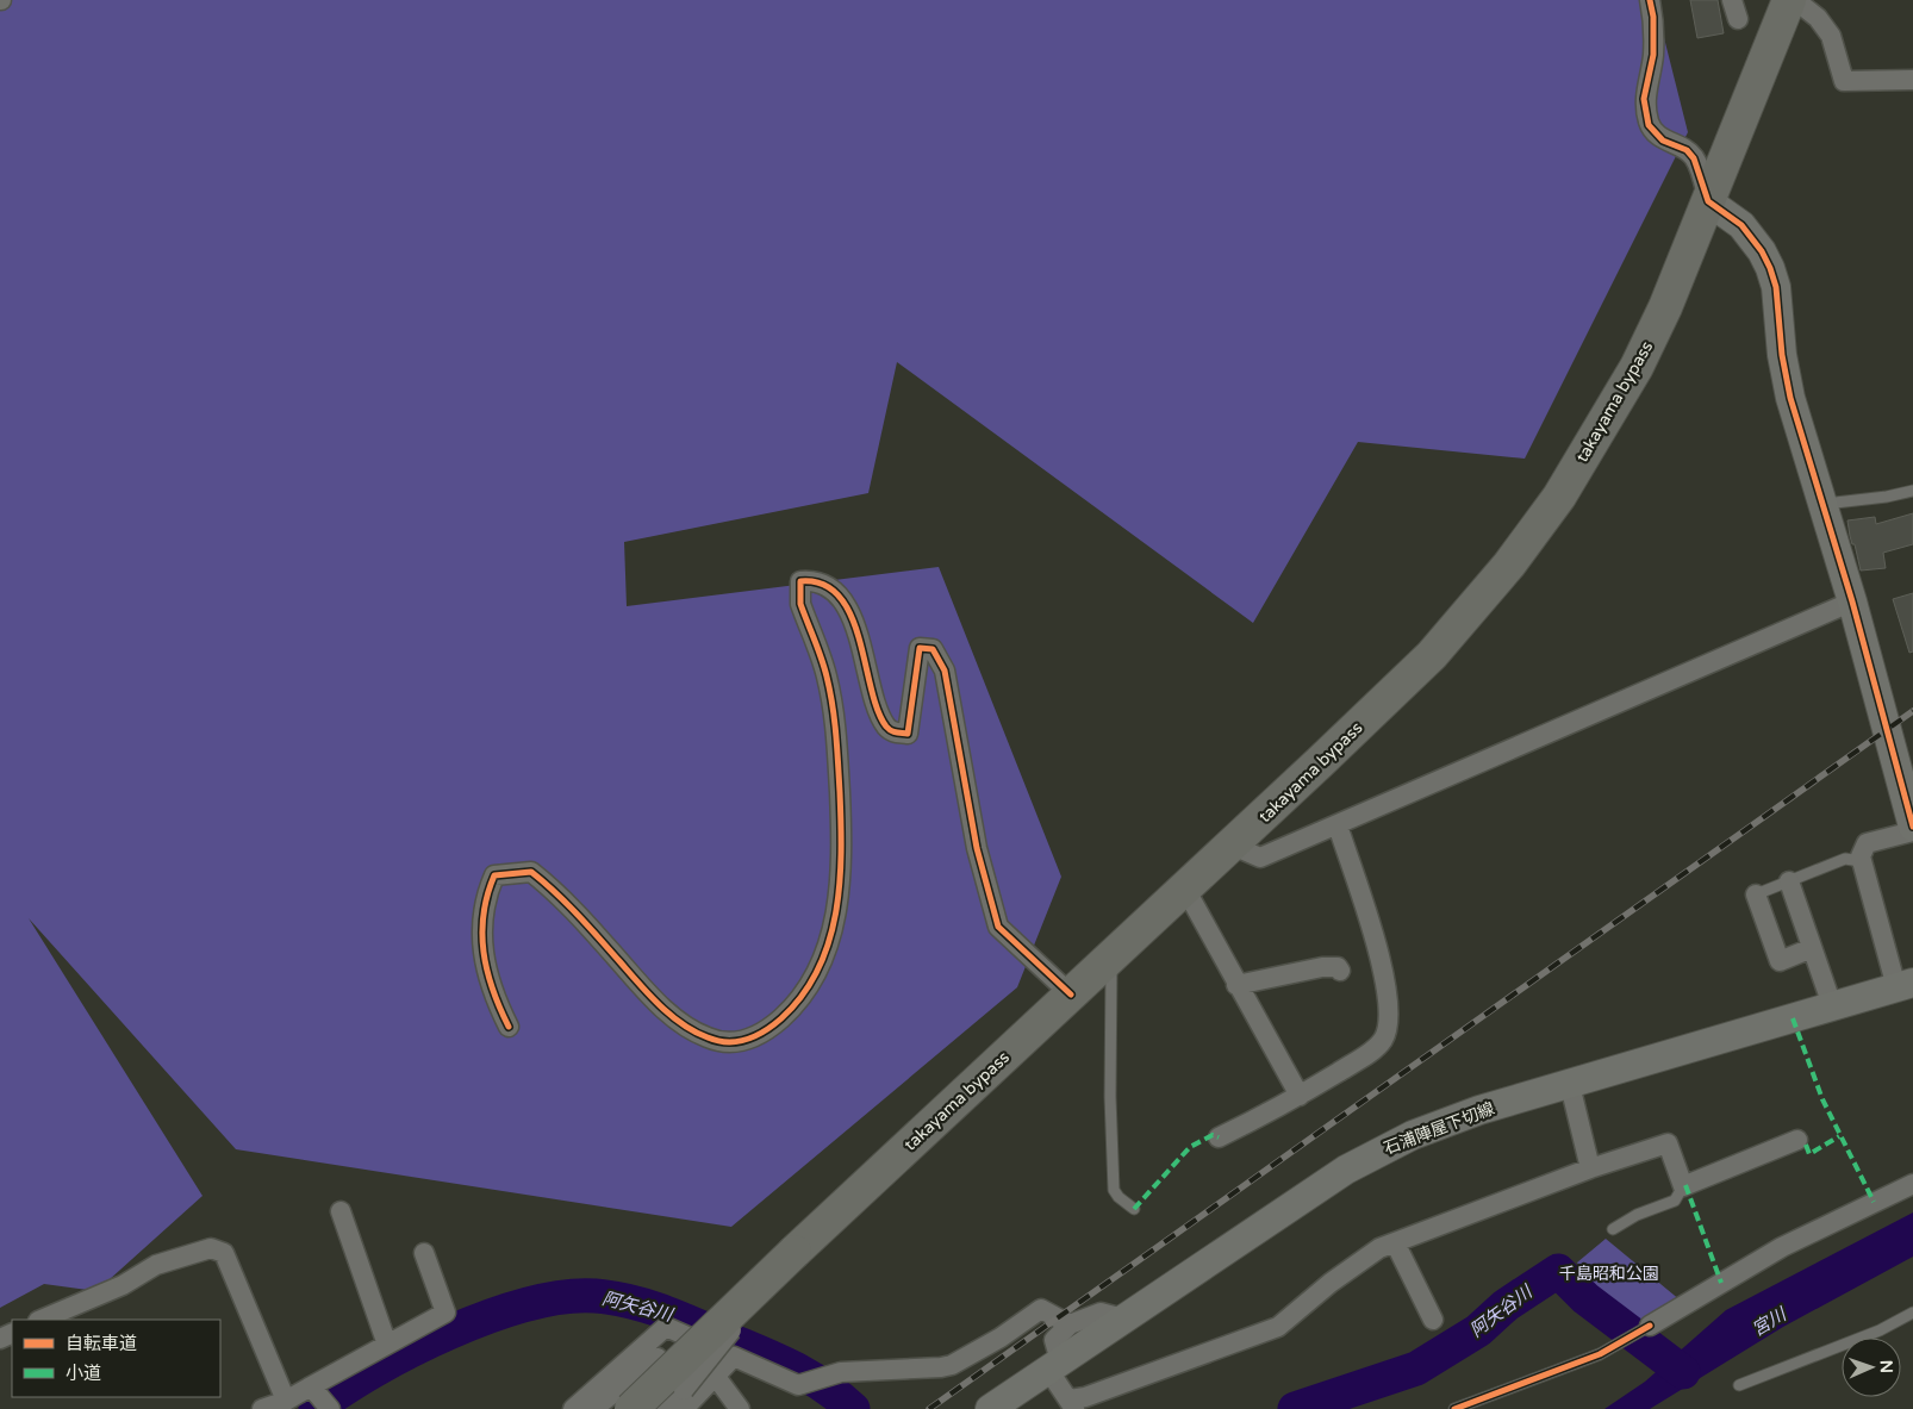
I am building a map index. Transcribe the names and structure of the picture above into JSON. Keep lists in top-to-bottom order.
{
  "streets": {
    "highway": ["takayama bypass"],
    "main road": ["石浦陣屋下切線"]
  },
  "water": ["阿矢谷川", "宮川"],
  "parks": ["千島昭和公園"],
  "legend": ["自転車道", "小道"],
  "north": "right"
}
